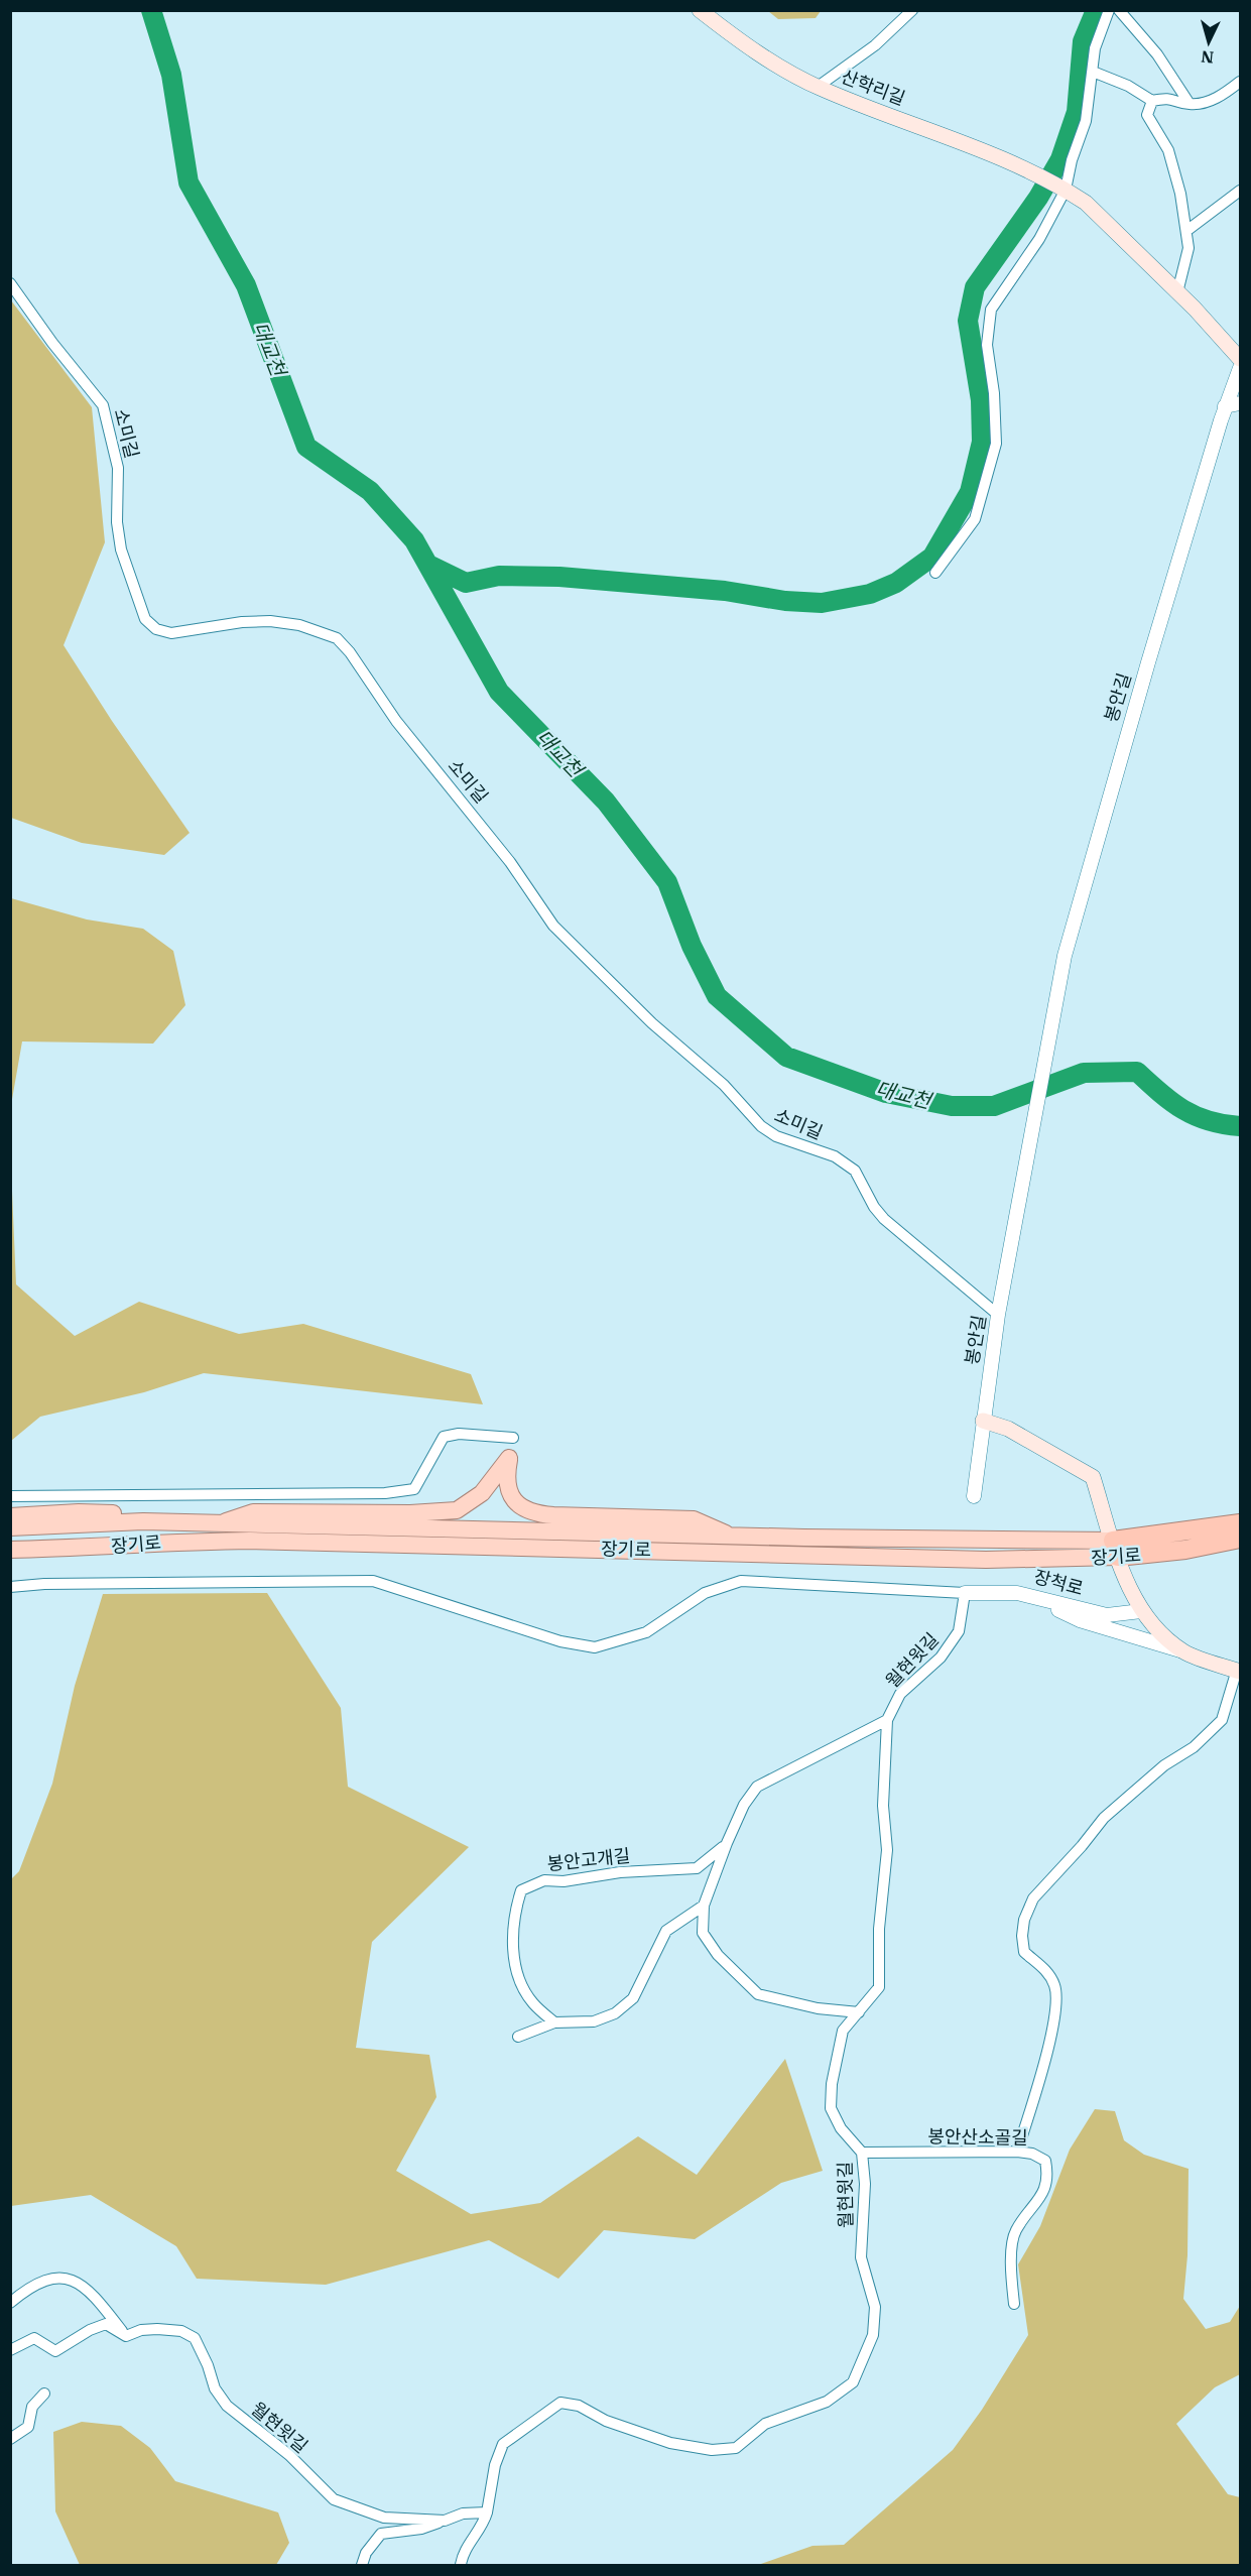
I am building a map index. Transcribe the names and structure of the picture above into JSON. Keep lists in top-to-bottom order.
{
  "streets": {
    "highway": ["장기로"],
    "main road": ["산학리길"],
    "street": [
      "소미길",
      "봉안길",
      "장척로",
      "월현윗길",
      "봉안고개길",
      "봉안산소골길"
    ]
  },
  "crossings": [
    ["소미길", "봉안길"],
    ["장척로", "월현윗길"],
    ["월현윗길", "봉안고개길"],
    ["월현윗길", "봉안산소골길"]
  ],
  "water": ["대교천"],
  "north": "bottom"
}
